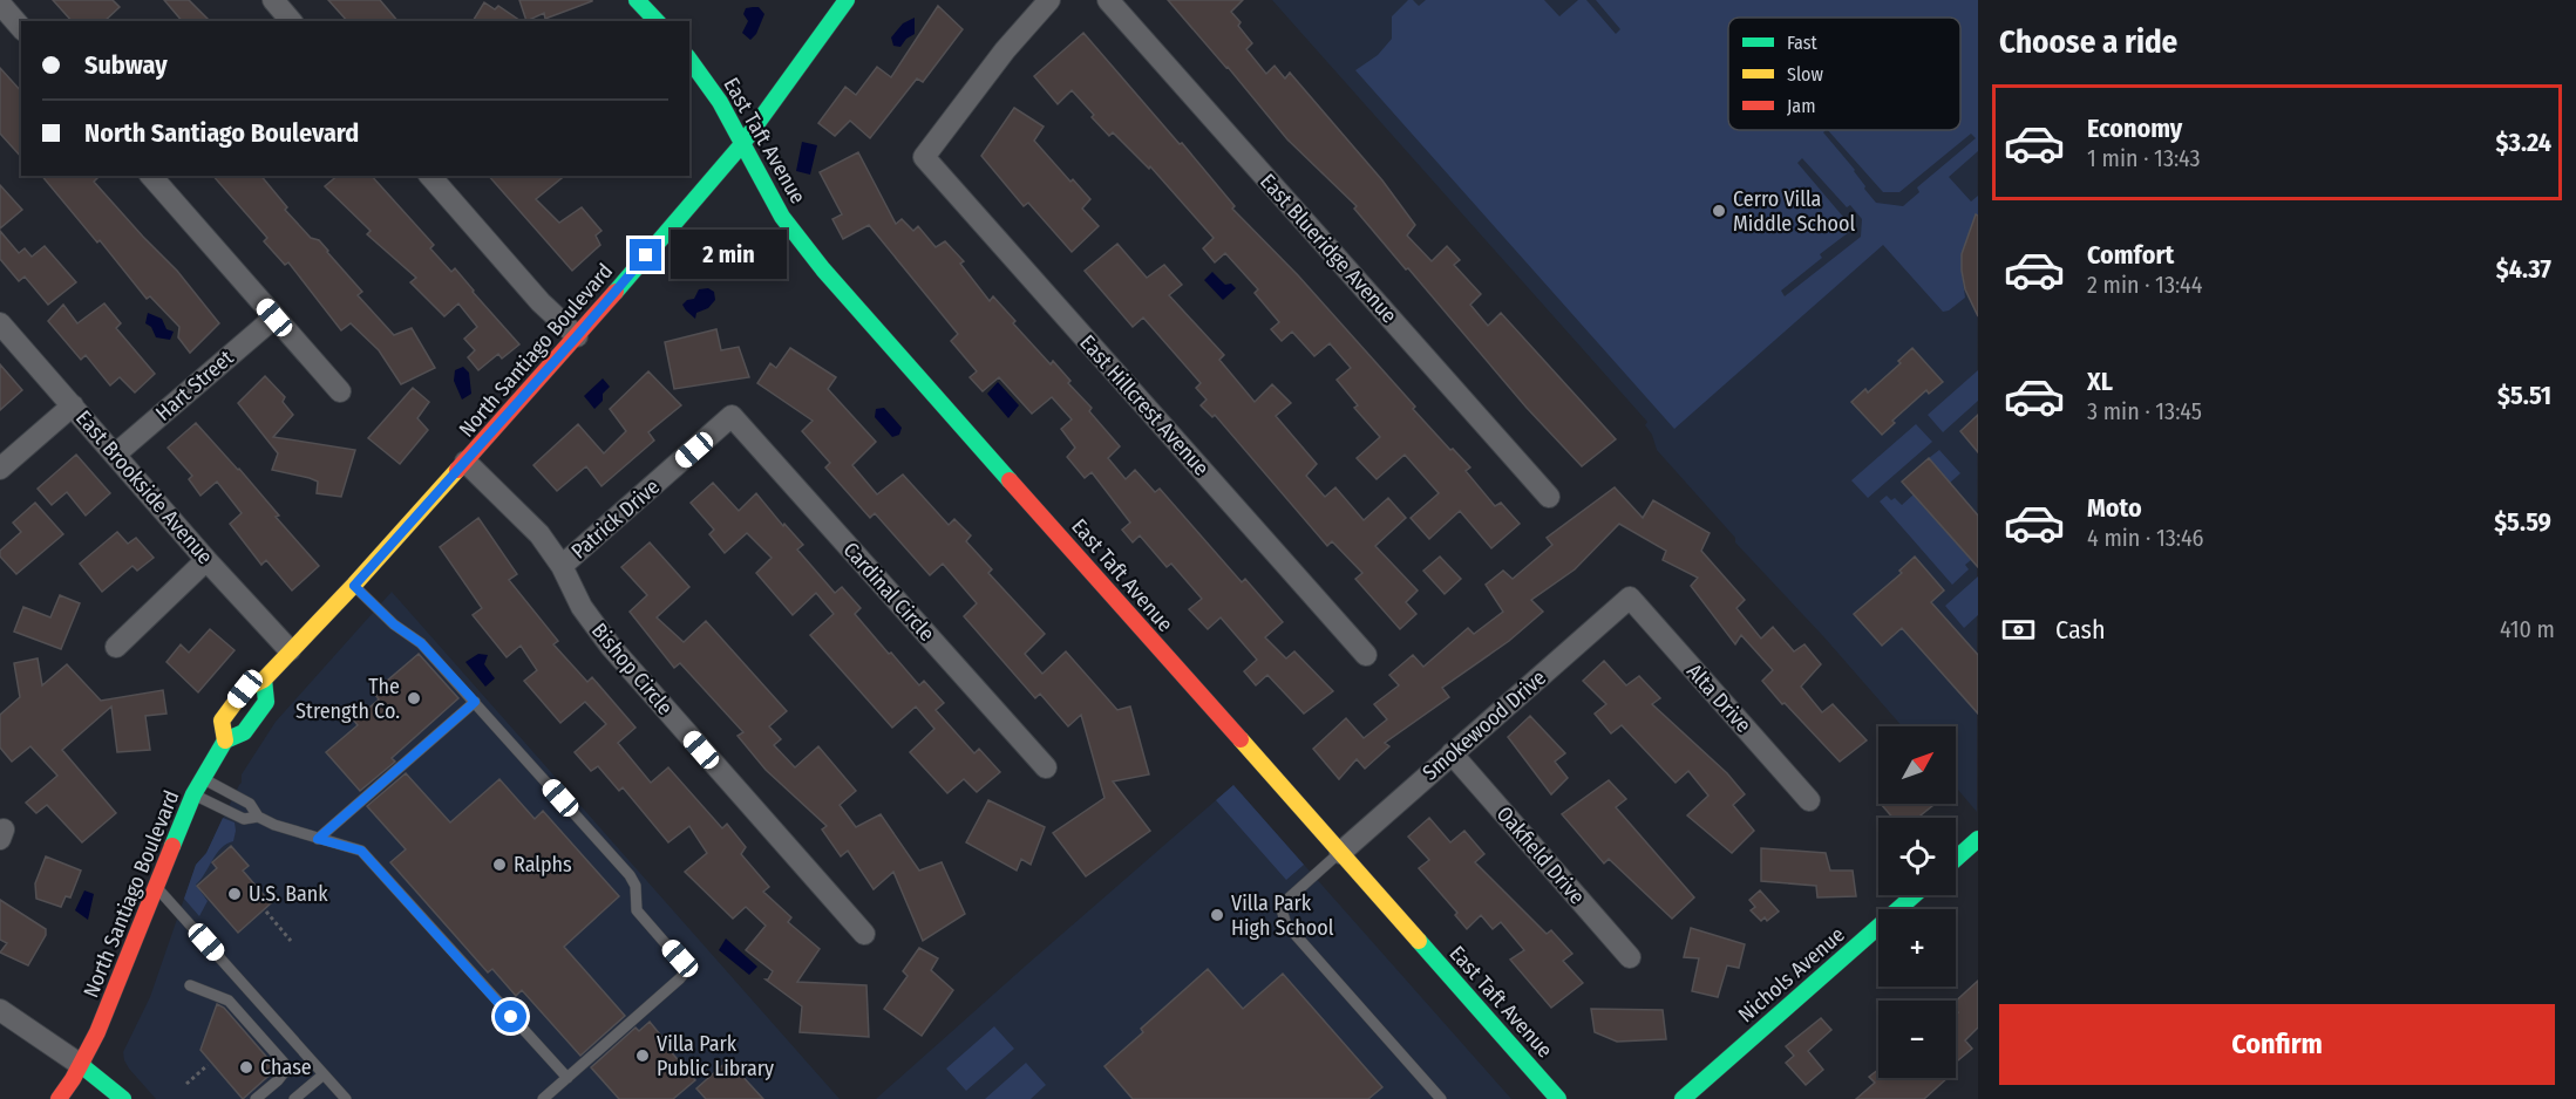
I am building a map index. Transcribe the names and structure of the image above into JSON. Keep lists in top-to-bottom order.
{
  "streets": {
    "street": [
      "East Taft Avenue",
      "East Blueridge Avenue",
      "North Santiago Boulevard",
      "Hart Street",
      "East Hillcrest Avenue",
      "East Brookside Avenue",
      "Patrick Drive",
      "Cardinal Circle",
      "Bishop Circle",
      "Alta Drive",
      "Smokewood Drive",
      "Oakfield Drive",
      "Nichols Avenue"
    ]
  },
  "crossings": [
    ["East Taft Avenue", "North Santiago Boulevard"],
    ["East Taft Avenue", "Smokewood Drive"],
    ["North Santiago Boulevard", "East Brookside Avenue"],
    ["North Santiago Boulevard", "Bishop Circle"],
    ["Hart Street", "East Brookside Avenue"],
    ["Patrick Drive", "Cardinal Circle"],
    ["Patrick Drive", "Bishop Circle"],
    ["Alta Drive", "Smokewood Drive"],
    ["Smokewood Drive", "Oakfield Drive"]
  ],
  "places": [
    "Cerro Villa Middle School",
    "The Strength Co.",
    "Ralphs",
    "U.S. Bank",
    "Villa Park High School",
    "Villa Park Public Library",
    "Chase"
  ],
  "legend": ["Fast", "Slow", "Jam"],
  "north": "top right",
  "page": {
    "heading": "Choose a ride",
    "banner": ["Subway", "North Santiago Boulevard"],
    "list": [
      {
        "name": "Economy",
        "note": "1 min · 13:43",
        "value": "$3.24"
      },
      {
        "name": "Comfort",
        "note": "2 min · 13:44",
        "value": "$4.37"
      },
      {
        "name": "XL",
        "note": "3 min · 13:45",
        "value": "$5.51"
      },
      {
        "name": "Moto",
        "note": "4 min · 13:46",
        "value": "$5.59"
      }
    ],
    "bubble": "2 min",
    "pay": ["Cash", "410 m"],
    "map_buttons": ["+", "−"],
    "buttons": "Confirm"
  }
}
